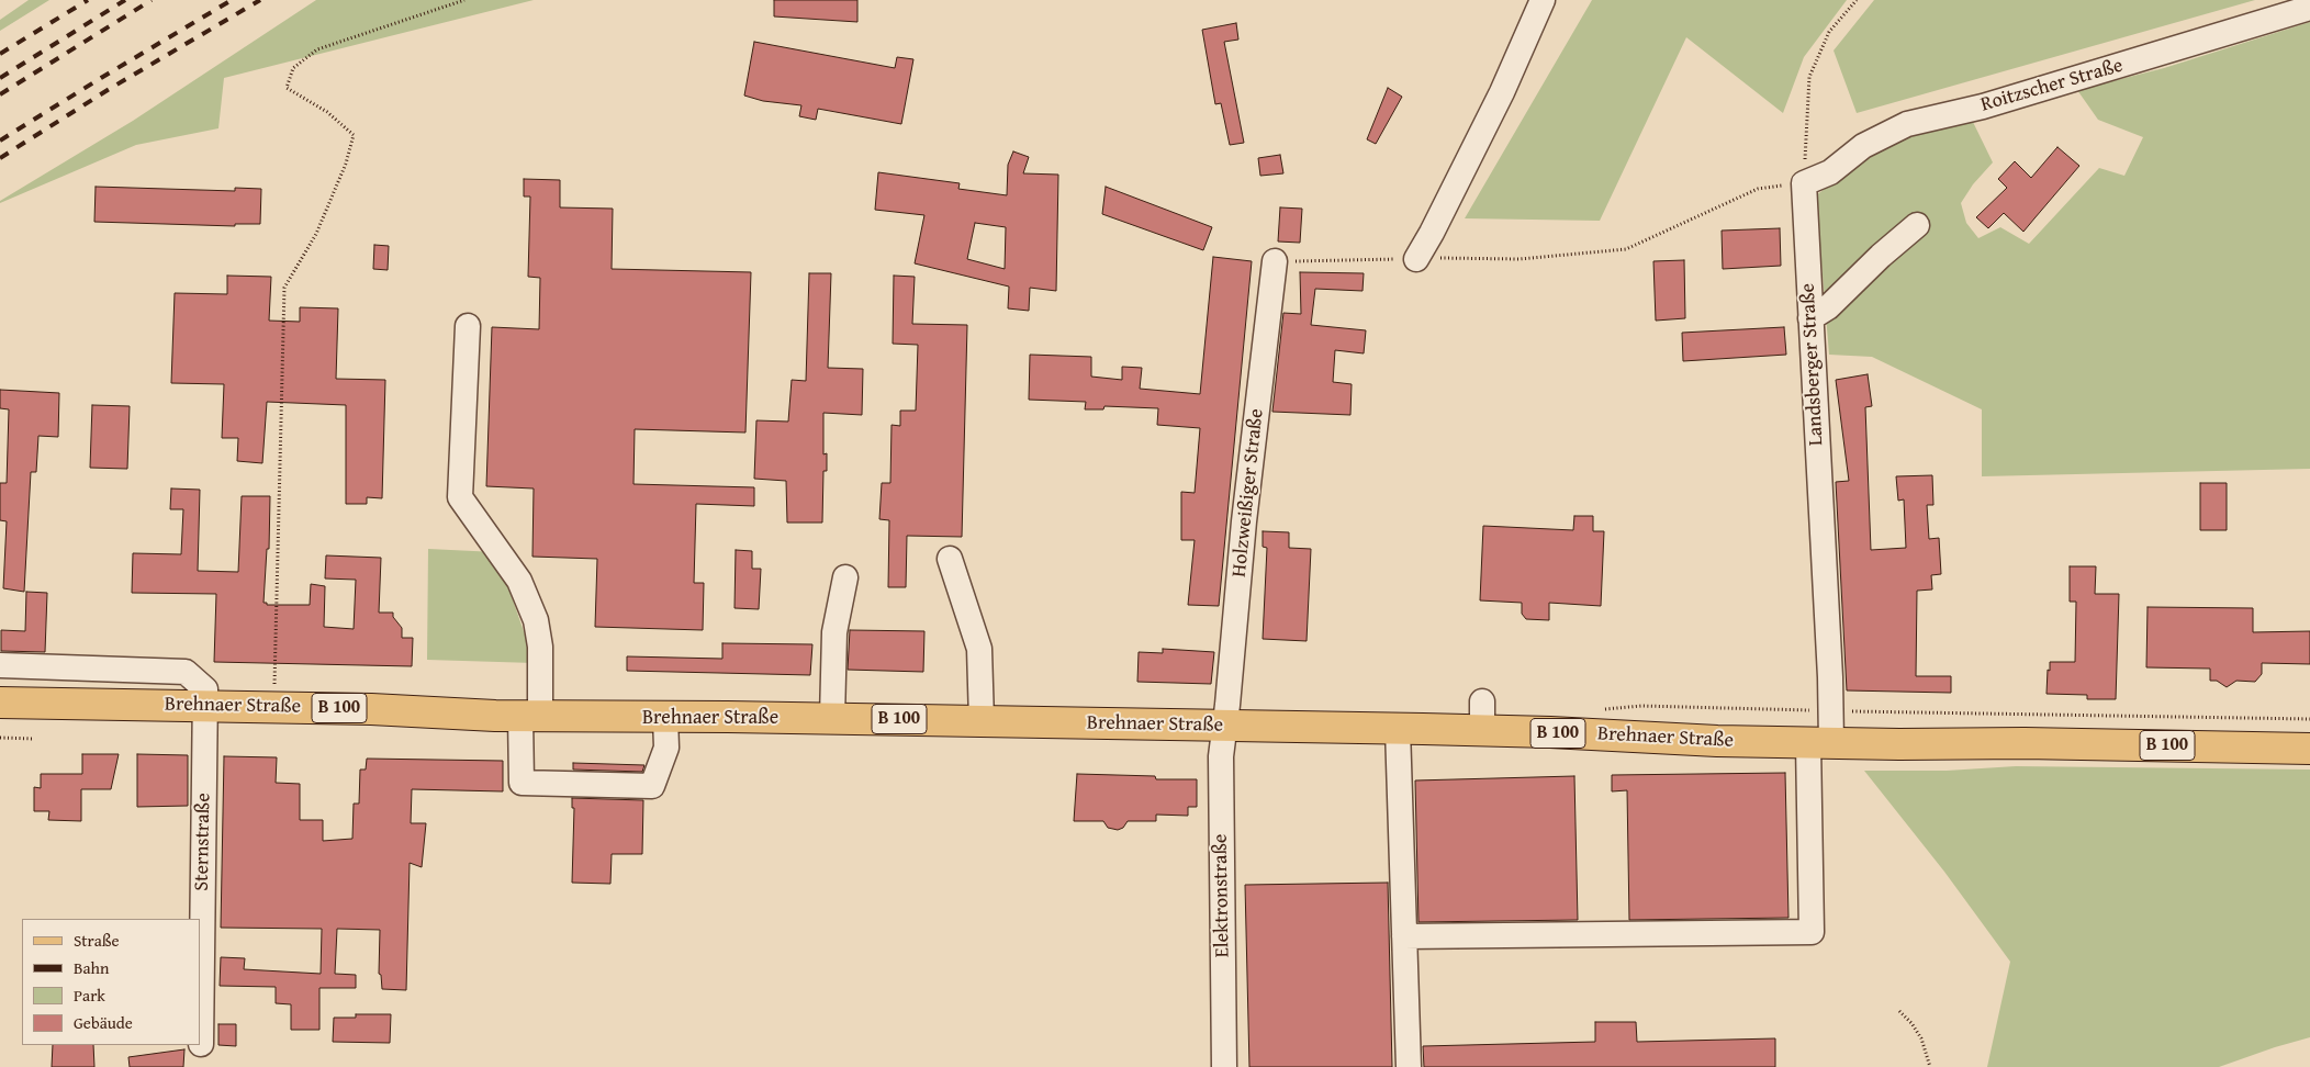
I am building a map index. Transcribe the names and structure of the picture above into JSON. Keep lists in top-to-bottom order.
{
  "streets": {
    "main road": ["Brehnaer Straße", "B 100"],
    "street": [
      "Roitzscher Straße",
      "Landsberger Straße",
      "Holzweißiger Straße",
      "Sternstraße",
      "Elektronstraße"
    ]
  },
  "crossings": [
    ["Roitzscher Straße", "Landsberger Straße"],
    ["Landsberger Straße", "Brehnaer Straße"],
    ["Holzweißiger Straße", "Brehnaer Straße"],
    ["Holzweißiger Straße", "Elektronstraße"],
    ["Brehnaer Straße", "Sternstraße"],
    ["Brehnaer Straße", "Elektronstraße"]
  ],
  "legend": [
    "Straße",
    "Bahn",
    "Park",
    "Gebäude"
  ]
}
